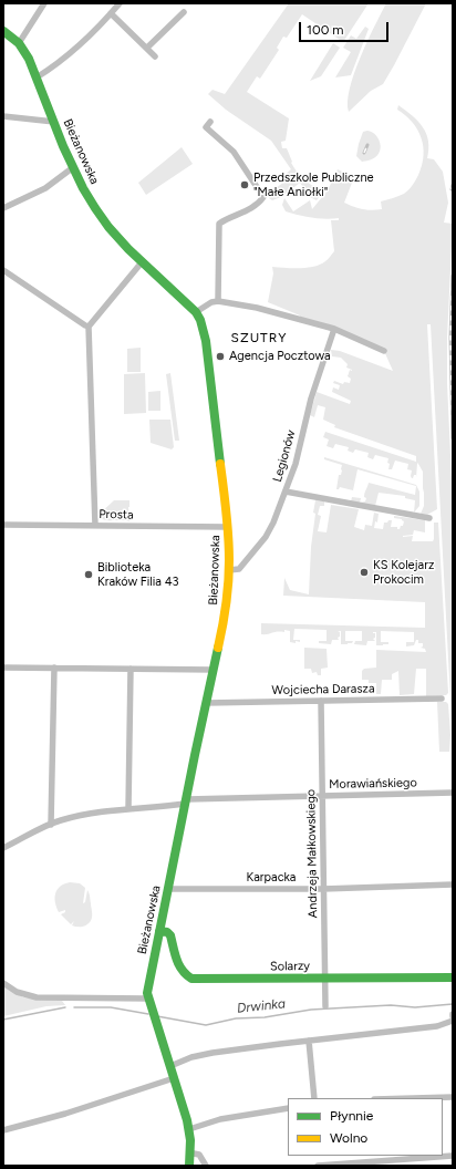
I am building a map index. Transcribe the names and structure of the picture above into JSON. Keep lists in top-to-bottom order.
{
  "streets": {
    "street": [
      "Bieżanowska",
      "Legionów",
      "Prosta",
      "Wojciecha Darasza",
      "Morawiańskiego",
      "Andrzeja Małkowskiego",
      "Karpacka",
      "Solarzy"
    ]
  },
  "crossings": [
    ["Bieżanowska", "Legionów"],
    ["Bieżanowska", "Prosta"],
    ["Bieżanowska", "Wojciecha Darasza"],
    ["Bieżanowska", "Morawiańskiego"],
    ["Bieżanowska", "Karpacka"],
    ["Bieżanowska", "Solarzy"],
    ["Wojciecha Darasza", "Andrzeja Małkowskiego"],
    ["Morawiańskiego", "Andrzeja Małkowskiego"],
    ["Andrzeja Małkowskiego", "Karpacka"],
    ["Andrzeja Małkowskiego", "Solarzy"]
  ],
  "districts": ["SZUTRY"],
  "water": ["Drwinka"],
  "places": [
    "Przedszkole Publiczne \"Małe Aniołki\"",
    "Agencja Pocztowa",
    "KS Kolejarz Prokocim",
    "Biblioteka Kraków Filia 43"
  ],
  "legend": ["Płynnie", "Wolno"],
  "scale_bar": "100 m"
}
